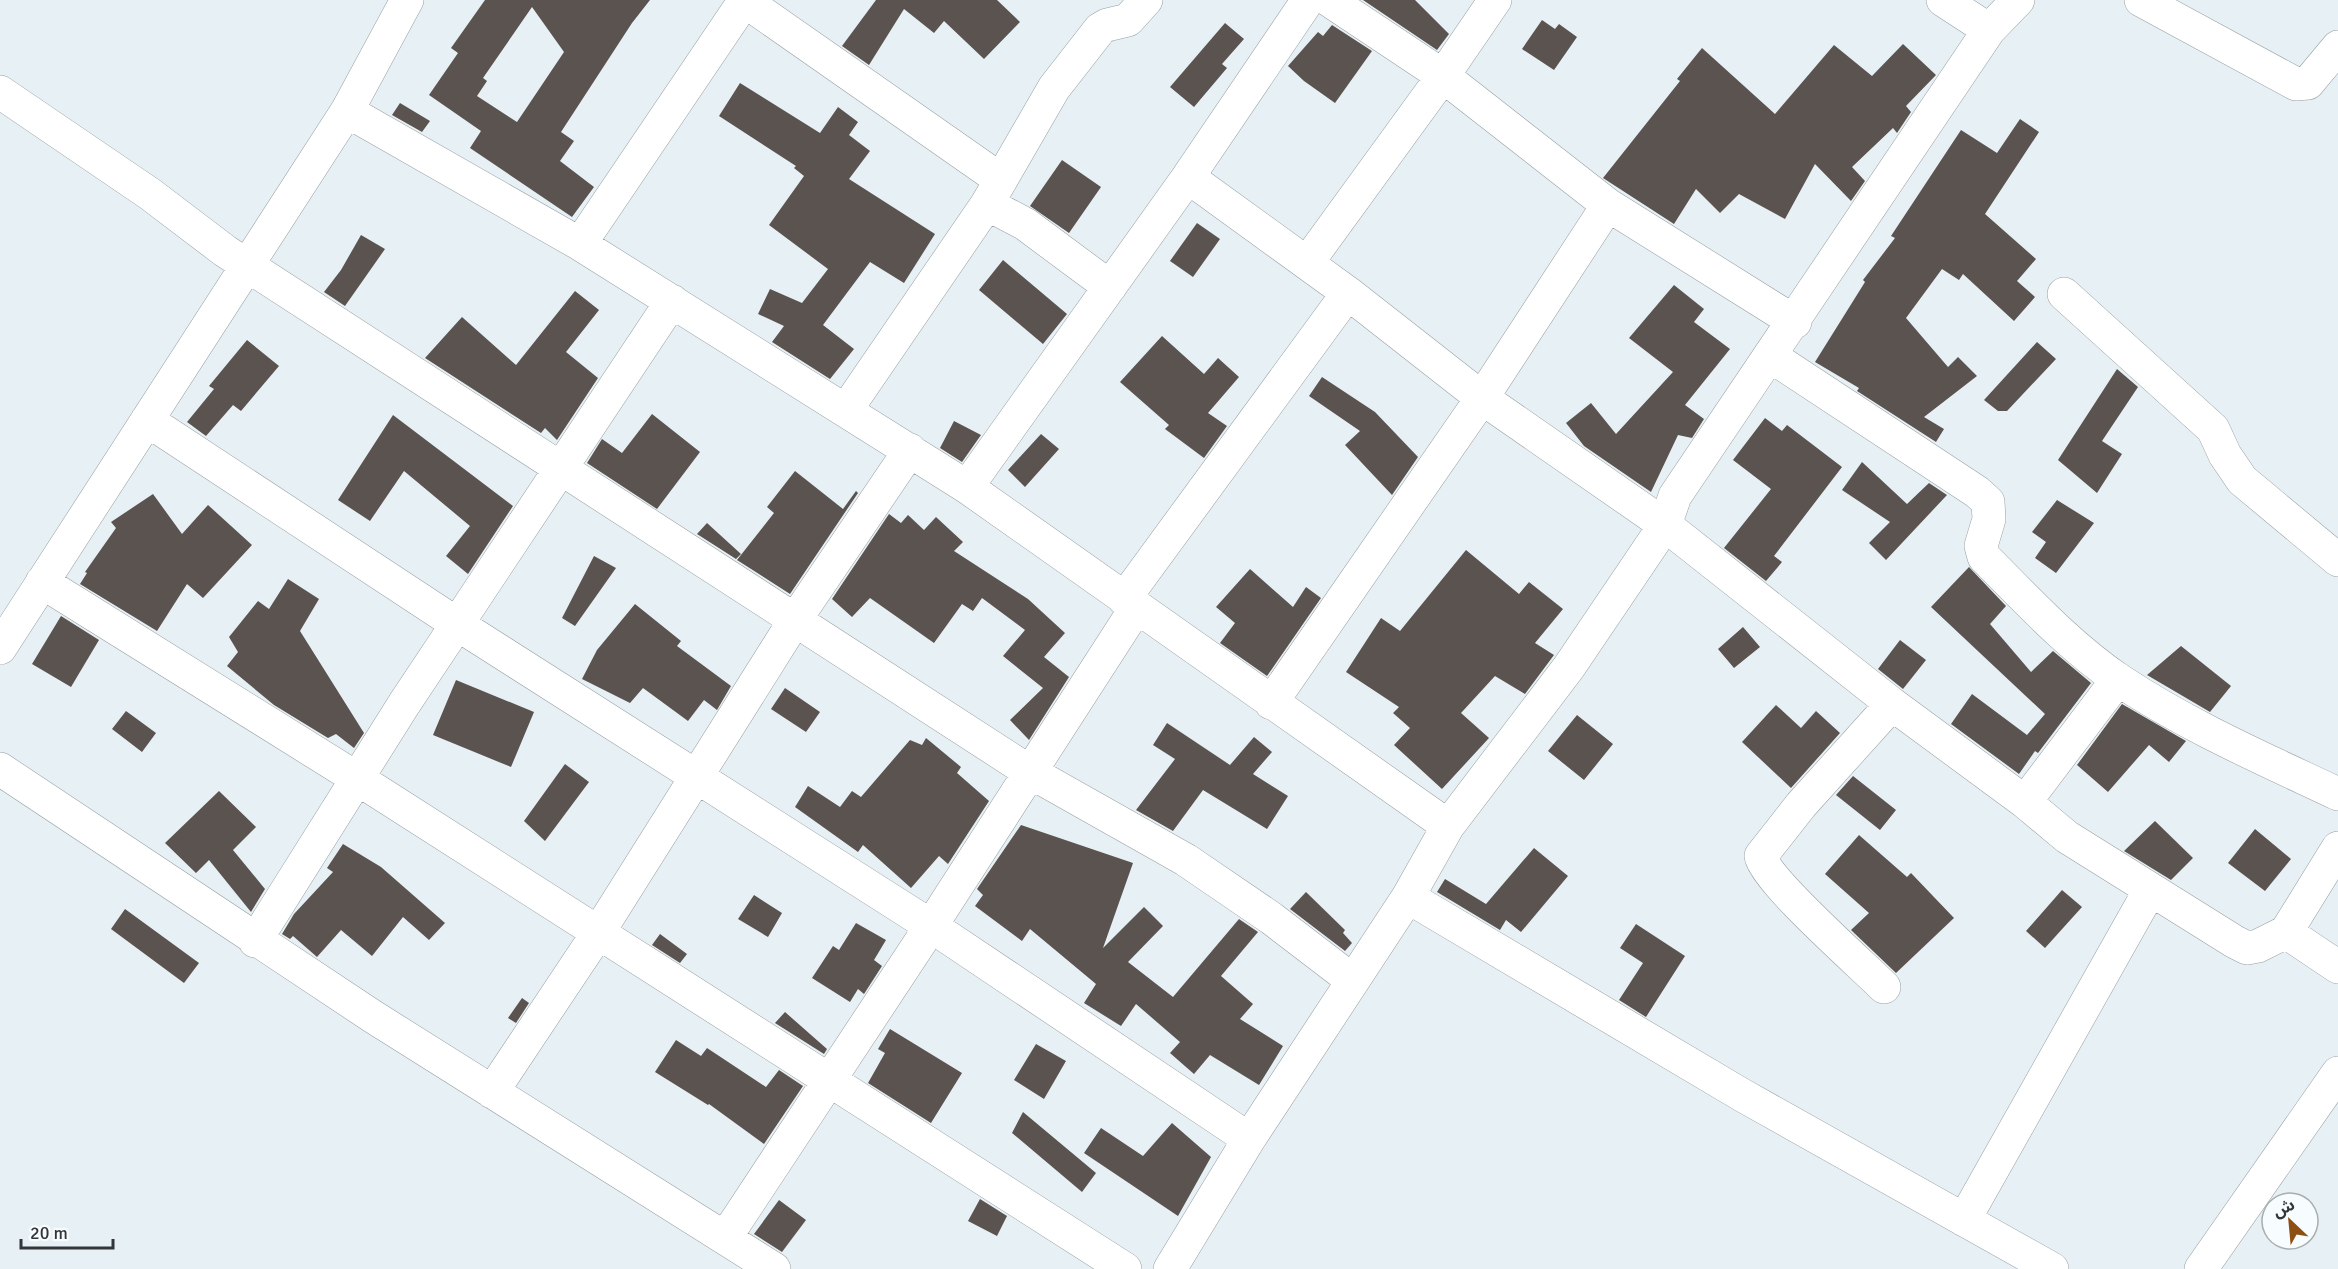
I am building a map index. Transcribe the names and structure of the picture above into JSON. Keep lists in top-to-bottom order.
{
  "scale_bar": "20 m",
  "north": "top left"
}
